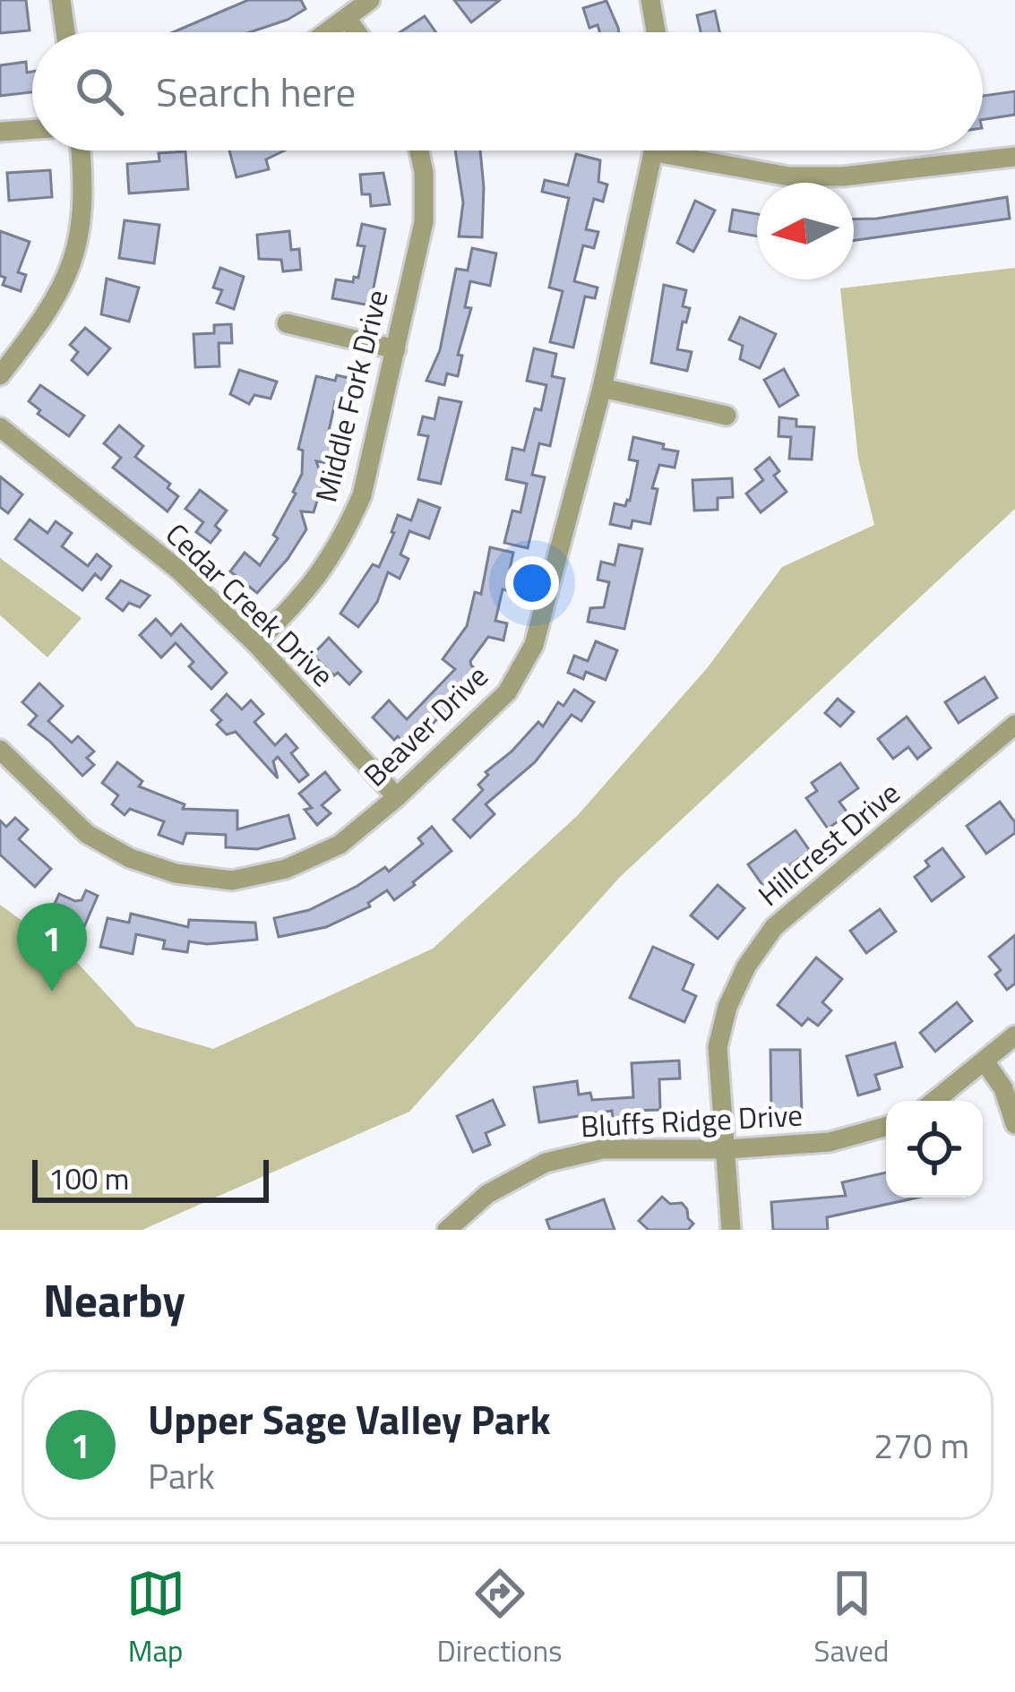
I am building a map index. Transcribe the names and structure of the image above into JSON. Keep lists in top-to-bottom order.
{
  "streets": {
    "street": [
      "Middle Fork Drive",
      "Cedar Creek Drive",
      "Beaver Drive",
      "Hillcrest Drive",
      "Bluffs Ridge Drive"
    ]
  },
  "crossings": [
    ["Middle Fork Drive", "Cedar Creek Drive"],
    ["Cedar Creek Drive", "Beaver Drive"],
    ["Hillcrest Drive", "Bluffs Ridge Drive"]
  ],
  "scale_bar": "100 m",
  "north": "left",
  "page": {
    "search": "Search here",
    "pins": "1",
    "scale": "100 m",
    "heading": "Nearby",
    "list": [
      {
        "mark": "1",
        "name": "Upper Sage Valley Park",
        "note": "Park",
        "value": "270 m"
      }
    ],
    "nav": ["Map", "Directions", "Saved"]
  }
}
